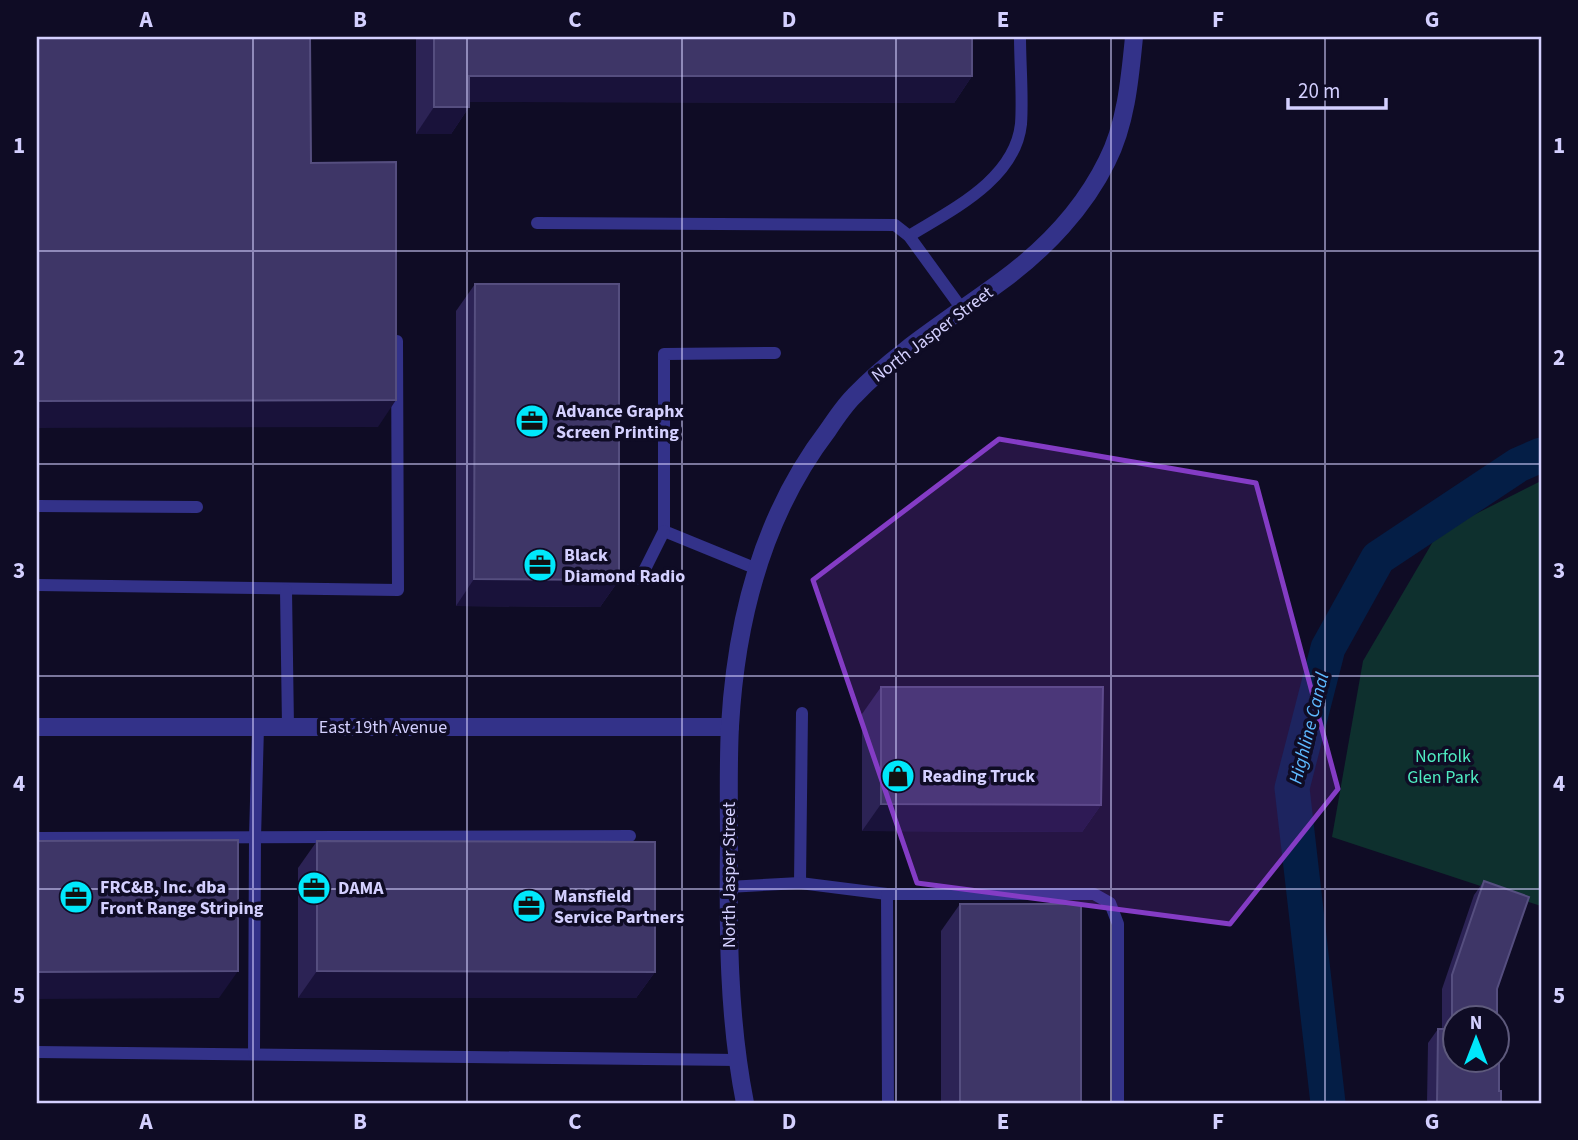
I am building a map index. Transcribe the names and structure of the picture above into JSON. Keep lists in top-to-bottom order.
{
  "streets": {
    "street": ["North Jasper Street", "East 19th Avenue"]
  },
  "crossings": [
    ["North Jasper Street", "East 19th Avenue"]
  ],
  "water": ["Highline Canal"],
  "parks": ["Norfolk Glen Park"],
  "places": {
    "office": [
      "Advance Graphx Screen Printing",
      "Black Diamond Radio",
      "DAMA",
      "FRC&B, Inc. dba Front Range Striping",
      "Mansfield Service Partners"
    ],
    "shop": ["Reading Truck"]
  },
  "scale_bar": "20 m",
  "north": "top",
  "grid": {
    "columns": [
      "A",
      "B",
      "C",
      "D",
      "E",
      "F",
      "G"
    ],
    "rows": [
      "1",
      "2",
      "3",
      "4",
      "5"
    ]
  }
}
